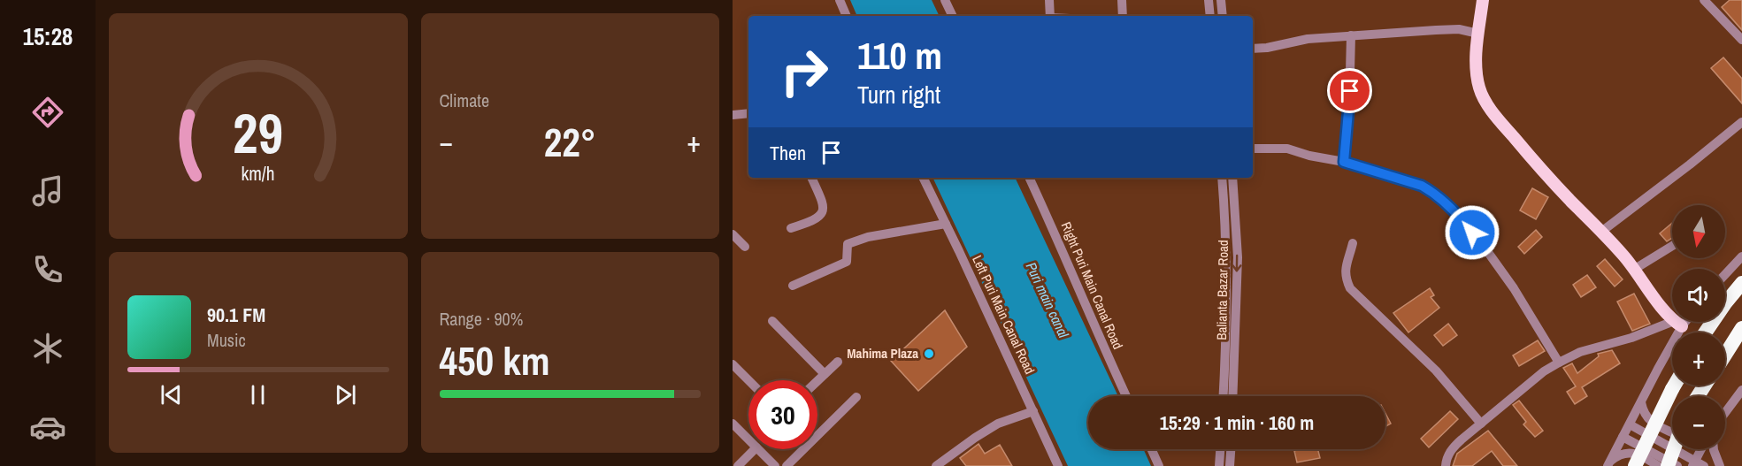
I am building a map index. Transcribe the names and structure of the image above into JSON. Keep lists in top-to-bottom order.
{
  "streets": {
    "street": ["Right Puri Main Canal Road", "Balianta Bazar Road", "Left Puri Main Canal Road"]
  },
  "water": ["Puri main canal"],
  "places": ["Mahima Plaza"],
  "north": "bottom",
  "page": {
    "tabs": "15:28",
    "tile": [
      "Climate",
      ["Range · 90%", "450 km"]
    ],
    "turn": ["110 m", "Turn right"],
    "heat": ["−", "22°", "+"],
    "then": "Then",
    "map_buttons": ["+", "−"],
    "song": ["90.1 FM", "Music"],
    "limit": "30",
    "trip": "15:29 · 1 min · 160 m",
    "gauge": ["29", "km/h"]
  }
}
